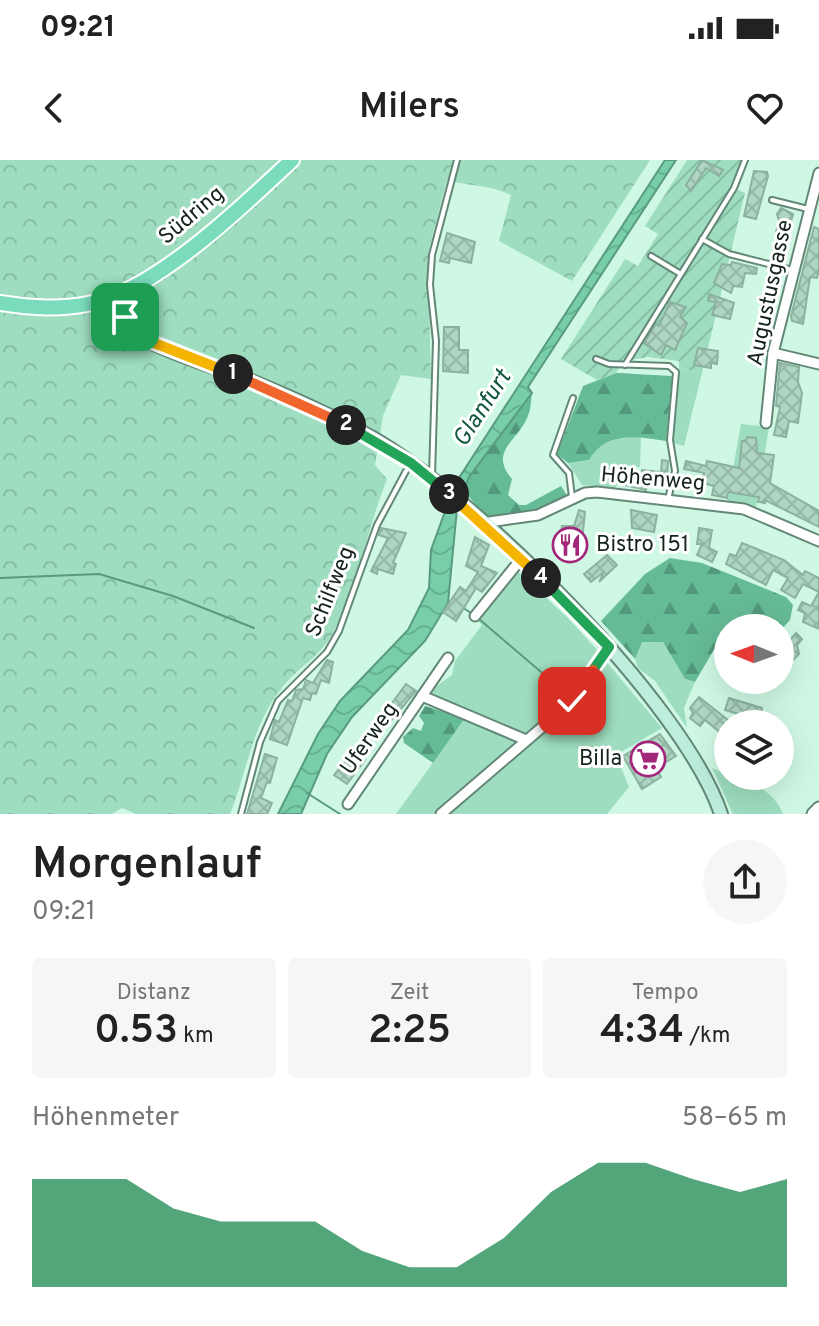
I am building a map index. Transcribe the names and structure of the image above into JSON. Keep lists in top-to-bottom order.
{
  "streets": {
    "main road": ["Südring"],
    "street": ["Augustusgasse", "Höhenweg", "Uferweg"],
    "lane": ["Schilfweg"]
  },
  "water": ["Glanfurt"],
  "places": {
    "restaurant": ["Bistro 151"],
    "supermarket": ["Billa"]
  },
  "north": "left",
  "page": {
    "status": "09:21",
    "header": "Milers",
    "pins": [
      "1",
      "2",
      "3",
      "4"
    ],
    "heading": ["Morgenlauf", "09:21"],
    "stats": [
      ["Distanz", "0.53 km"],
      ["Zeit", "2:25"],
      ["Tempo", "4:34 /km"]
    ],
    "chart": ["Höhenmeter", "58–65 m"]
  }
}
